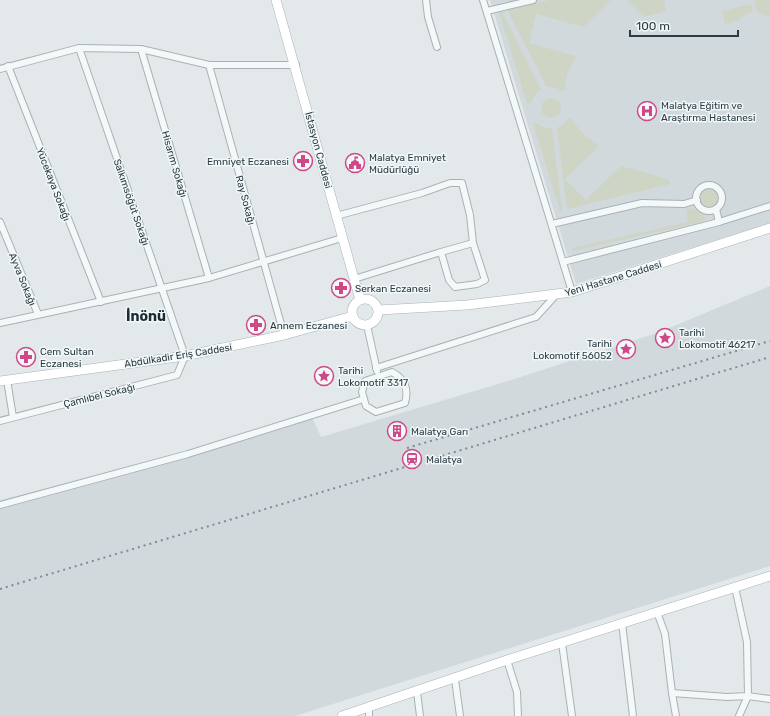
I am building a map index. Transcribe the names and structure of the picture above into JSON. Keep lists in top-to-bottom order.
{
  "streets": {
    "main road": ["İstasyon Caddesi", "Yeni Hastane Caddesi", "Abdülkadir Eriş Caddesi"],
    "street": [
      "Hisarım Sokağı",
      "Yücekaya Sokağı",
      "Ray Sokağı",
      "Salkımsöğüt Sokağı",
      "Ayva Sokağı",
      "Çamlıbel Sokağı"
    ]
  },
  "crossings": [
    ["İstasyon Caddesi", "Yeni Hastane Caddesi"],
    ["İstasyon Caddesi", "Abdülkadir Eriş Caddesi"],
    ["Ray Sokağı", "Abdülkadir Eriş Caddesi"],
    ["Salkımsöğüt Sokağı", "Abdülkadir Eriş Caddesi"],
    ["Salkımsöğüt Sokağı", "Çamlıbel Sokağı"],
    ["Yeni Hastane Caddesi", "Abdülkadir Eriş Caddesi"],
    ["Abdülkadir Eriş Caddesi", "Çamlıbel Sokağı"]
  ],
  "districts": ["İnönü"],
  "places": {
    "hospital": ["Malatya Eğitim ve Araştırma Hastanesi"],
    "pharmacy": [
      "Emniyet Eczanesi",
      "Serkan Eczanesi",
      "Annem Eczanesi",
      "Cem Sultan Eczanesi"
    ],
    "public building": ["Malatya Emniyet Müdürlüğü"],
    "place": ["Tarihi Lokomotif 46217", "Tarihi Lokomotif 56052", "Tarihi Lokomotif 3317"],
    "building": ["Malatya Garı"],
    "station": ["Malatya"]
  },
  "scale_bar": "100 m"
}
